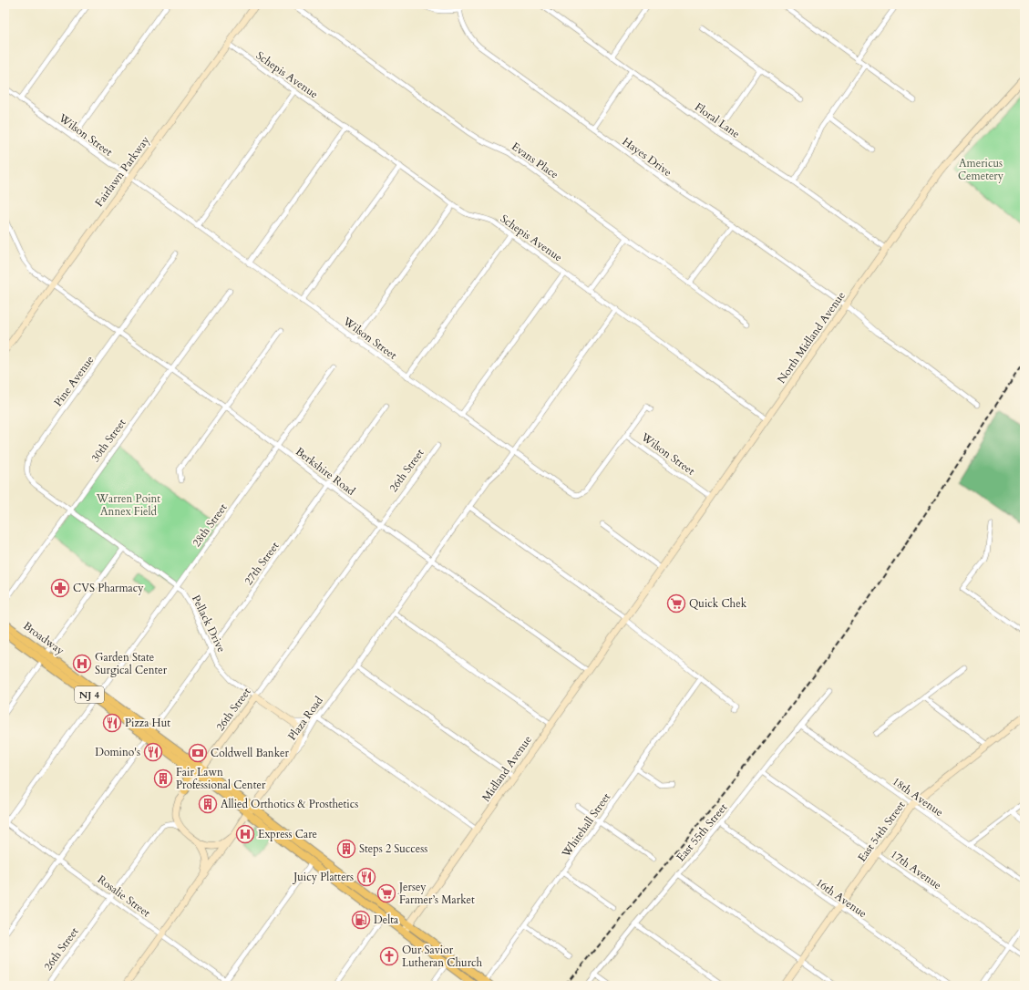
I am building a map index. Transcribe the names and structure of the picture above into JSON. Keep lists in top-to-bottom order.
{
  "streets": {
    "main road": ["Broadway", "NJ 4"],
    "street": [
      "Schepis Avenue",
      "Floral Lane",
      "Wilson Street",
      "Hayes Drive",
      "Evans Place",
      "Fairlawn Parkway",
      "North Midland Avenue",
      "Pine Avenue",
      "30th Street",
      "26th Street",
      "Berkshire Road",
      "28th Street",
      "27th Street",
      "Pellack Drive",
      "Plaza Road",
      "Midland Avenue",
      "18th Avenue",
      "Whitehall Street",
      "East 54th Street",
      "East 55th Street",
      "17th Avenue",
      "Rosalie Street",
      "16th Avenue"
    ]
  },
  "crossings": [
    ["Schepis Avenue", "Fairlawn Parkway"],
    ["Schepis Avenue", "North Midland Avenue"],
    ["Schepis Avenue", "Plaza Road"],
    ["Floral Lane", "North Midland Avenue"],
    ["Wilson Street", "Fairlawn Parkway"],
    ["Wilson Street", "North Midland Avenue"],
    ["Wilson Street", "Plaza Road"],
    ["Hayes Drive", "North Midland Avenue"],
    ["Fairlawn Parkway", "Berkshire Road"],
    ["North Midland Avenue", "Midland Avenue"],
    ["Pine Avenue", "30th Street"],
    ["Pine Avenue", "Berkshire Road"],
    ["Pine Avenue", "Pellack Drive"],
    ["30th Street", "Berkshire Road"],
    ["30th Street", "Pellack Drive"],
    ["26th Street", "Berkshire Road"],
    ["26th Street", "Pellack Drive"],
    ["26th Street", "Broadway"],
    ["26th Street", "Plaza Road"],
    ["26th Street", "Rosalie Street"],
    ["Berkshire Road", "28th Street"],
    ["Berkshire Road", "27th Street"],
    ["Berkshire Road", "Plaza Road"],
    ["Berkshire Road", "Midland Avenue"],
    ["28th Street", "Pellack Drive"],
    ["28th Street", "Broadway"],
    ["28th Street", "Rosalie Street"],
    ["27th Street", "Pellack Drive"],
    ["27th Street", "Broadway"],
    ["27th Street", "Rosalie Street"],
    ["Broadway", "Plaza Road"],
    ["Broadway", "Midland Avenue"],
    ["Broadway", "Whitehall Street"],
    ["Plaza Road", "Rosalie Street"],
    ["18th Avenue", "East 54th Street"],
    ["18th Avenue", "East 55th Street"],
    ["East 54th Street", "17th Avenue"],
    ["East 54th Street", "16th Avenue"],
    ["East 55th Street", "17th Avenue"],
    ["East 55th Street", "16th Avenue"]
  ],
  "parks": ["Americus Cemetery", "Warren Point Annex Field"],
  "places": {
    "pharmacy": ["CVS Pharmacy"],
    "supermarket": ["Quick Chek", "Jersey Farmer’s Market"],
    "hospital": ["Garden State Surgical Center", "Express Care"],
    "restaurant": ["Pizza Hut", "Domino's", "Juicy Platters"],
    "bank": ["Coldwell Banker"],
    "building": ["Fair Lawn Professional Center", "Allied Orthotics & Prosthetics", "Steps 2 Success"],
    "fuel station": ["Delta"],
    "church": ["Our Savior Lutheran Church"]
  }
}
